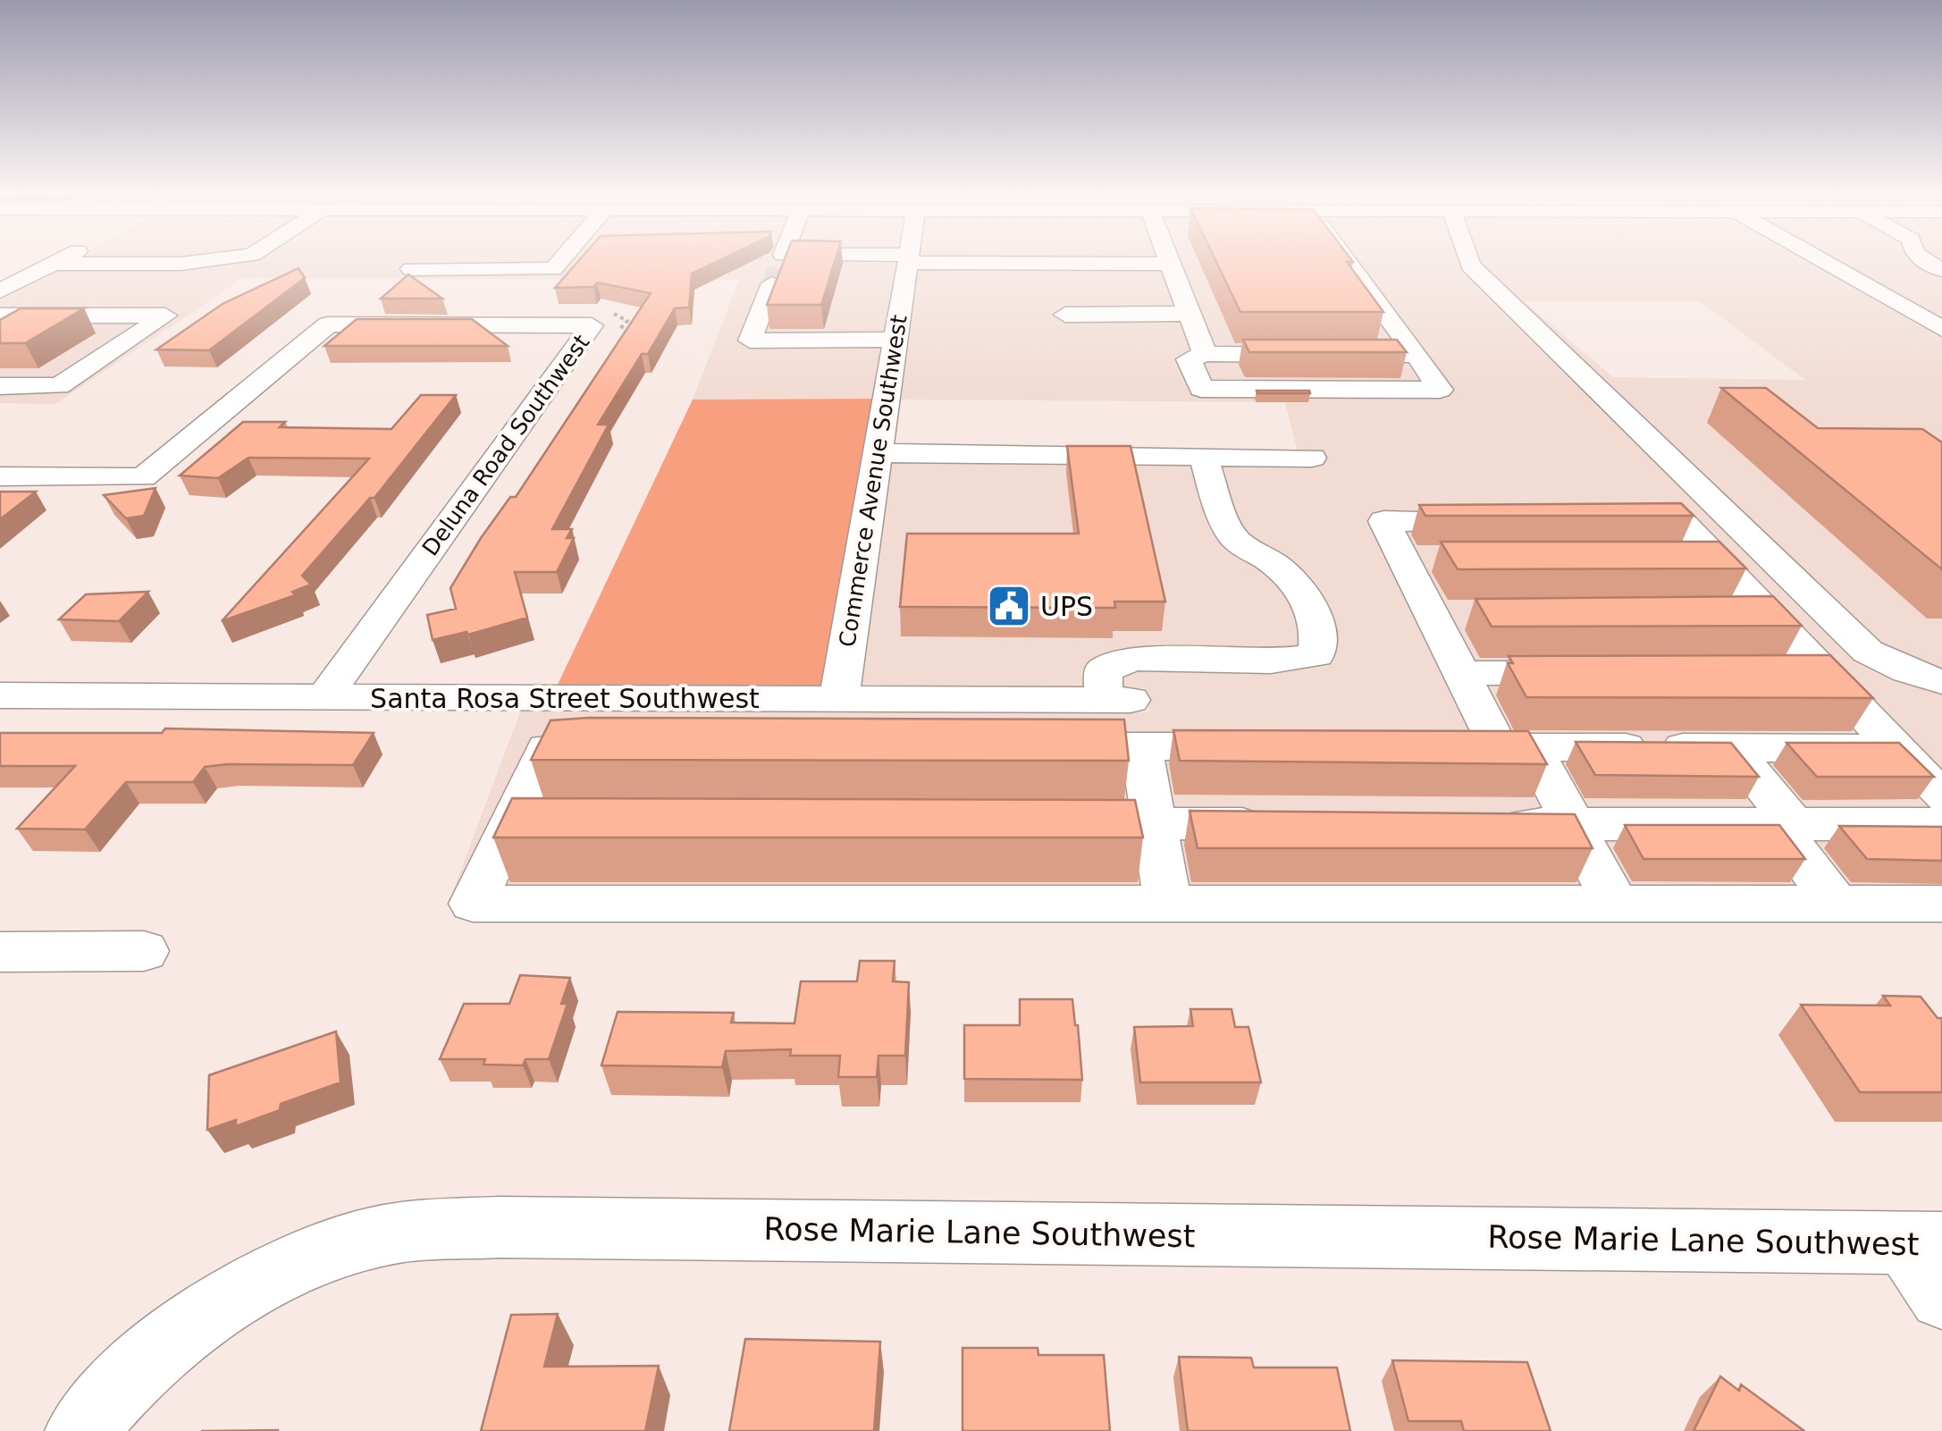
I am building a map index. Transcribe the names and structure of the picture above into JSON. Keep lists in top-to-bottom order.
{
  "streets": {
    "street": [
      "Deluna Road Southwest",
      "Commerce Avenue Southwest",
      "Santa Rosa Street Southwest",
      "Rose Marie Lane Southwest"
    ]
  },
  "crossings": [
    ["Deluna Road Southwest", "Santa Rosa Street Southwest"],
    ["Commerce Avenue Southwest", "Santa Rosa Street Southwest"]
  ],
  "places": {
    "public building": ["UPS"]
  }
}
